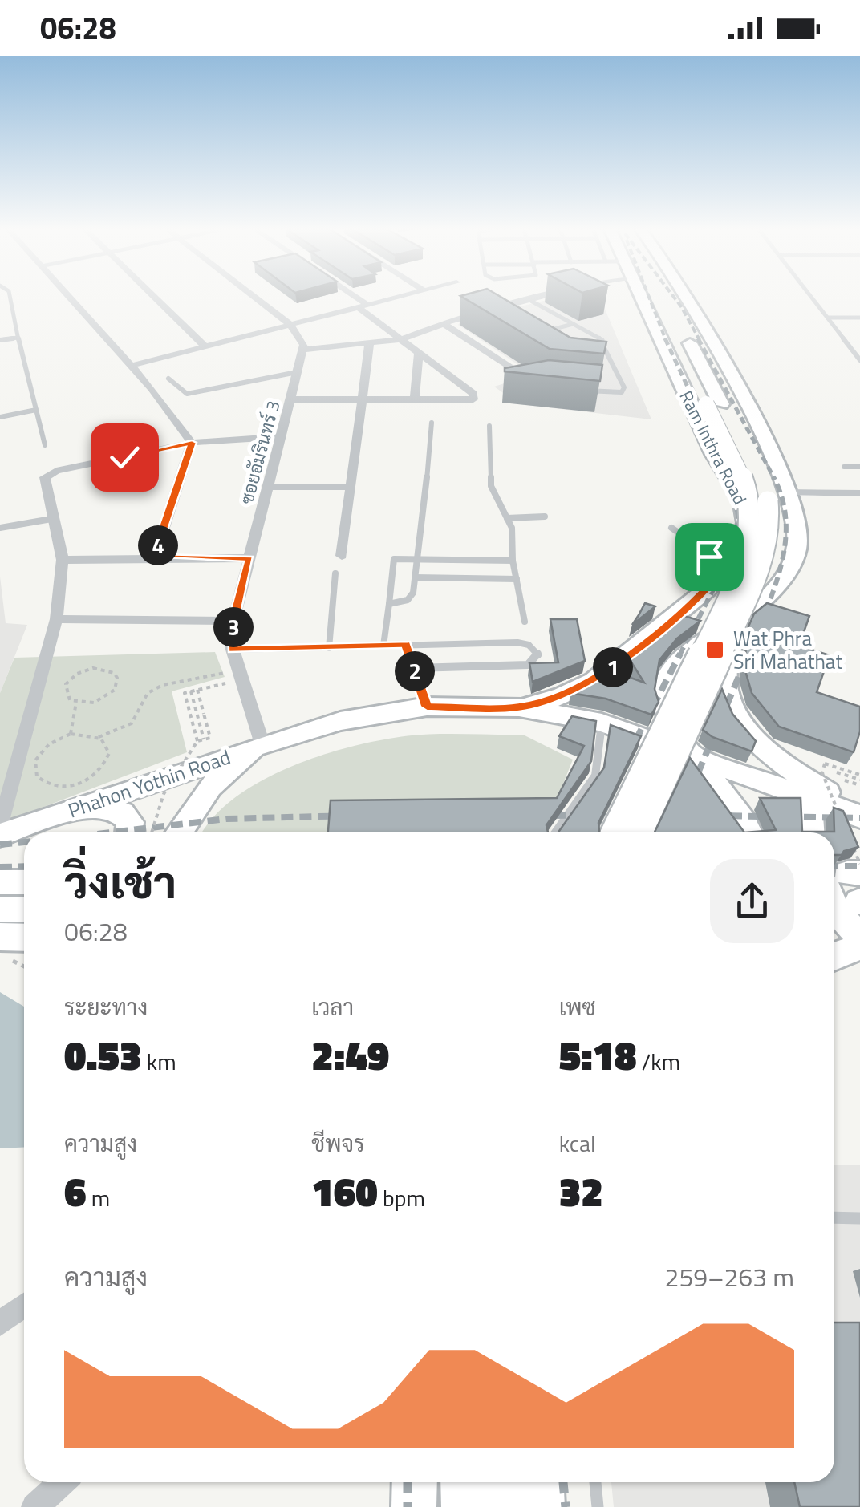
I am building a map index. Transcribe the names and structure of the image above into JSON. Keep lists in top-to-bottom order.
{
  "streets": {
    "main road": ["Ram Inthra Road", "Phahon Yothin Road"],
    "street": ["ซอยอัมรินทร์ 3"]
  },
  "crossings": [
    ["Ram Inthra Road", "Phahon Yothin Road"],
    ["ซอยอัมรินทร์ 3", "Phahon Yothin Road"]
  ],
  "places": {
    "transit": ["Wat Phra Sri Mahathat"]
  },
  "page": {
    "status": "06:28",
    "pins": [
      "4",
      "3",
      "1",
      "2"
    ],
    "heading": ["วิ่งเช้า", "06:28"],
    "stats": [
      ["ระยะทาง", "0.53 km"],
      ["เวลา", "2:49"],
      ["เพซ", "5:18 /km"],
      ["ความสูง", "6 m"],
      ["ชีพจร", "160 bpm"],
      ["kcal", "32"]
    ],
    "chart": ["ความสูง", "259–263 m"]
  }
}
